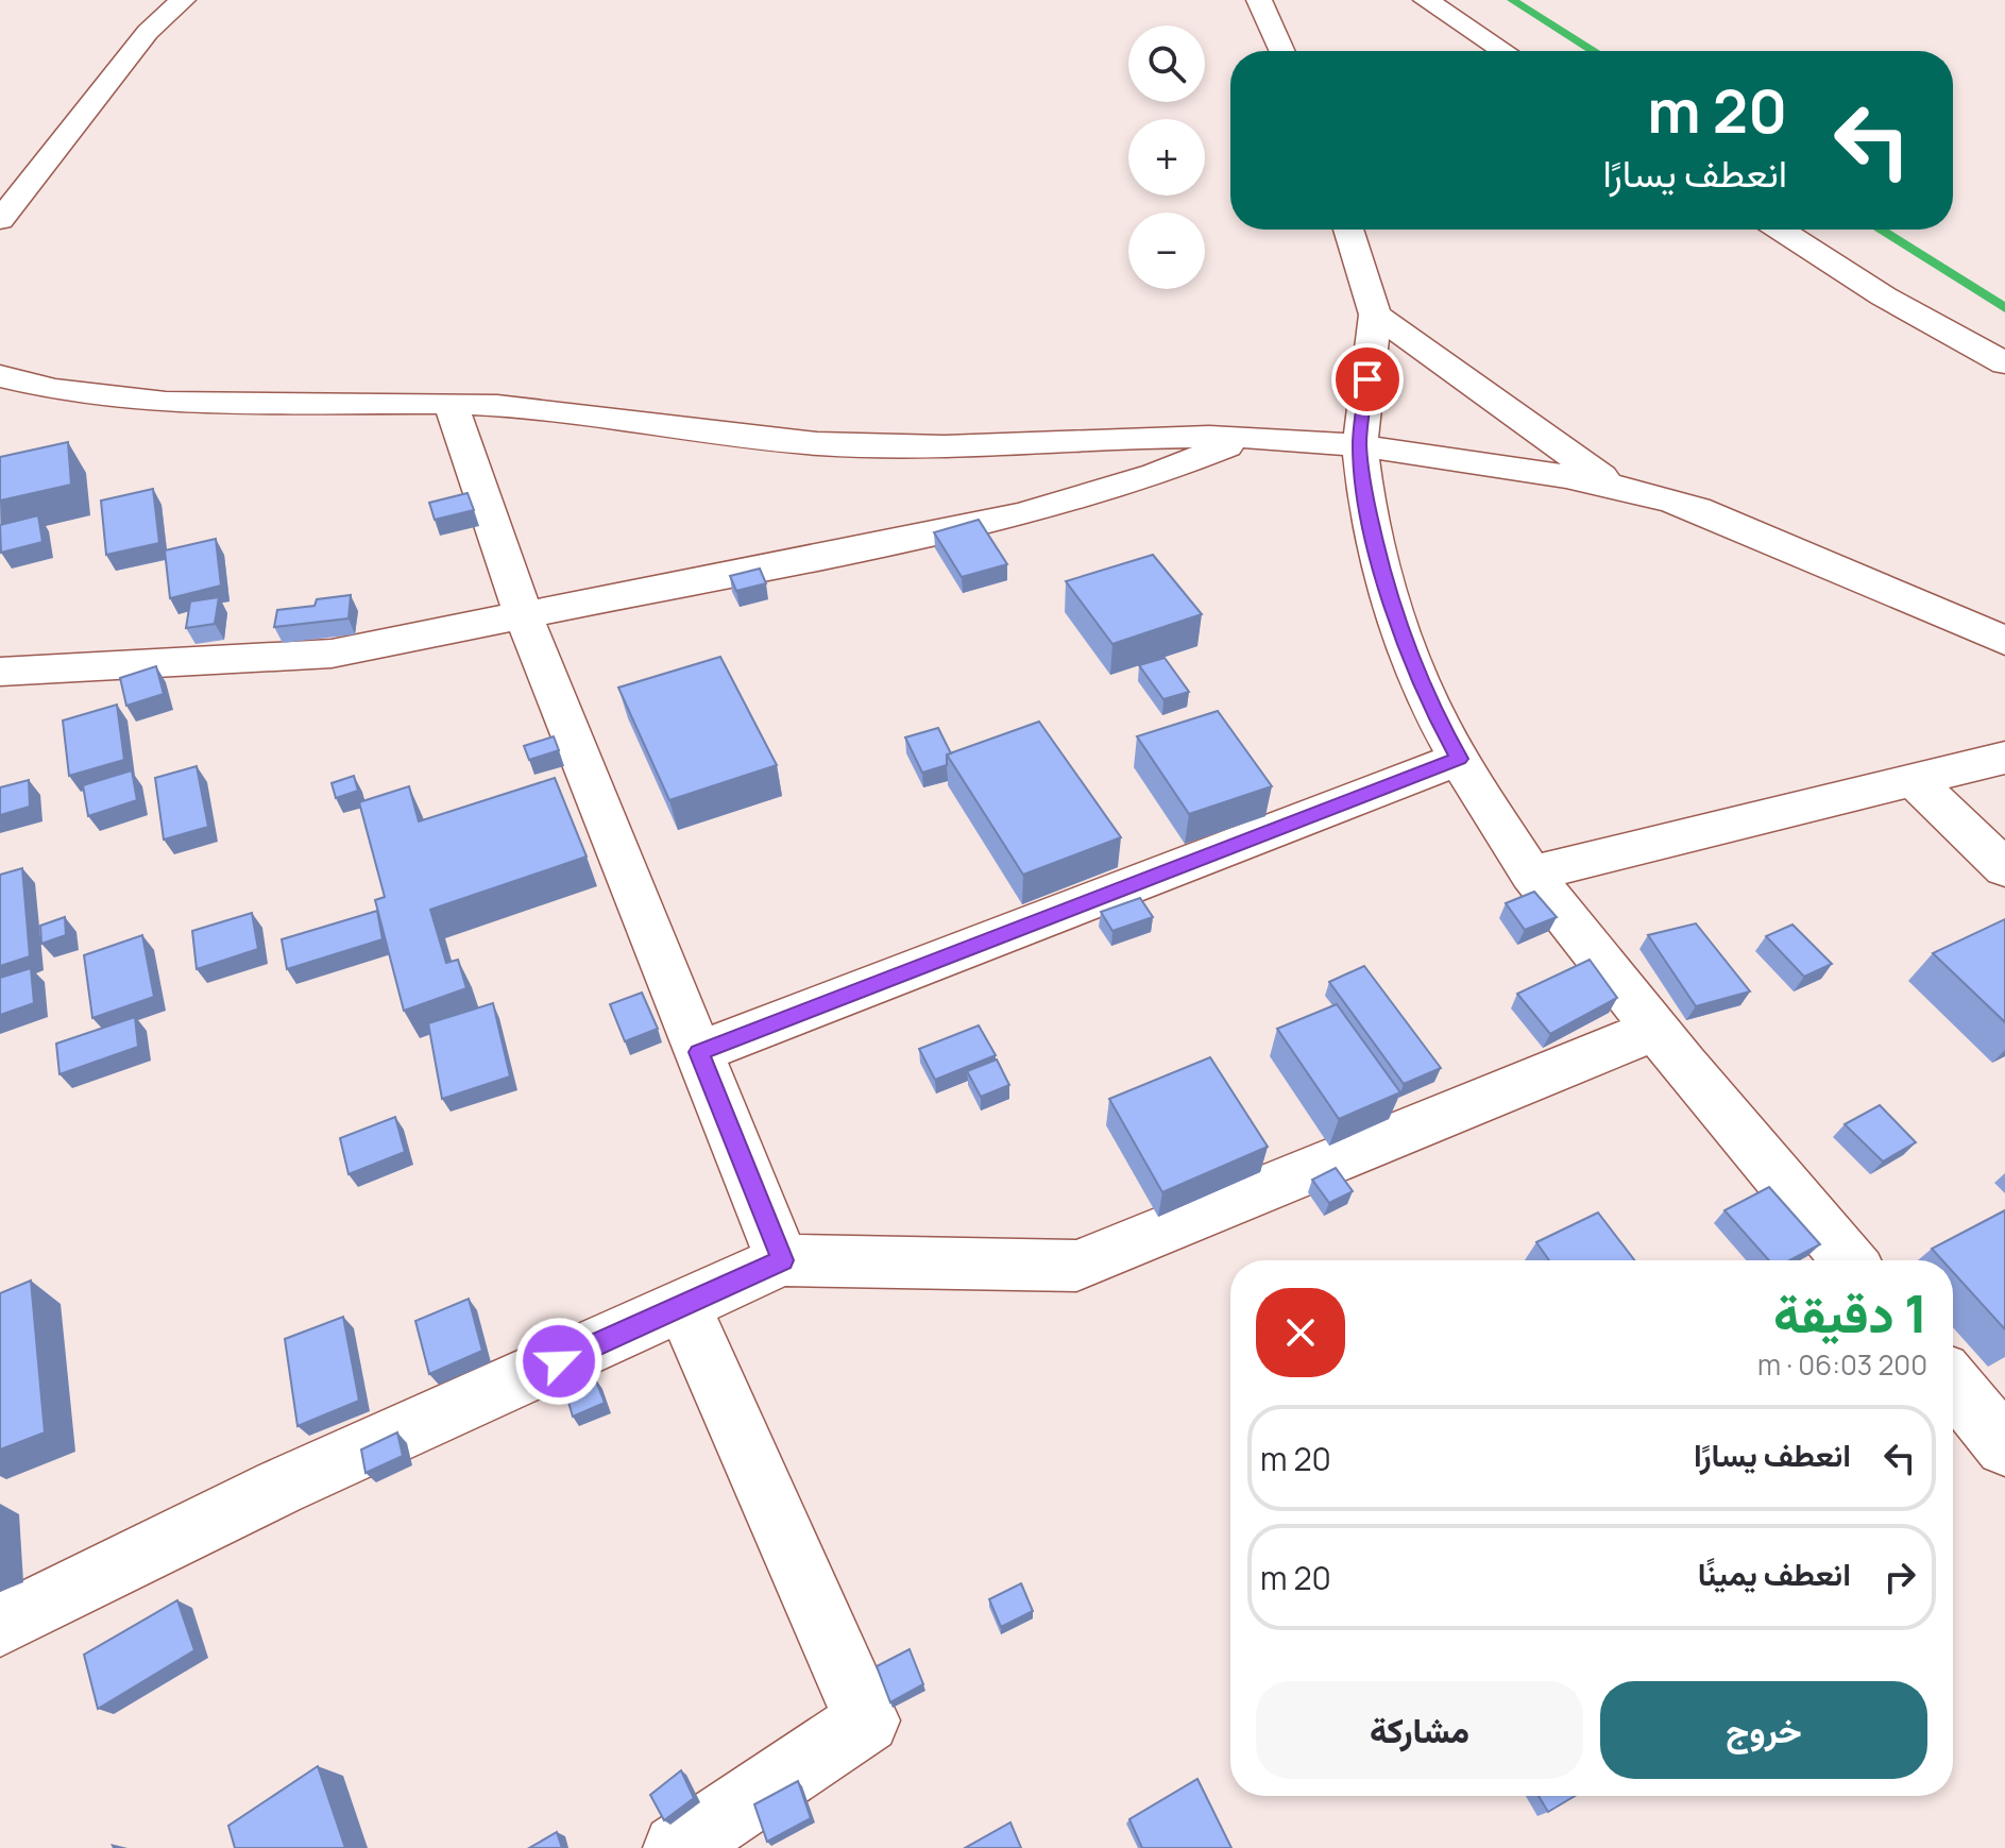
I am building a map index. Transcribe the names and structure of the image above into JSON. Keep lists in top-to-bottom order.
{
  "page": {
    "map_buttons": ["+", "−"],
    "turn": ["20 m", "انعطف يسارًا"],
    "heading": ["1 دقيقة", "200 m · 06:03"],
    "list": [
      {
        "name": "انعطف يسارًا",
        "value": "20 m"
      },
      {
        "name": "انعطف يمينًا",
        "value": "20 m"
      }
    ],
    "buttons": ["خروج", "مشاركة"]
  }
}
